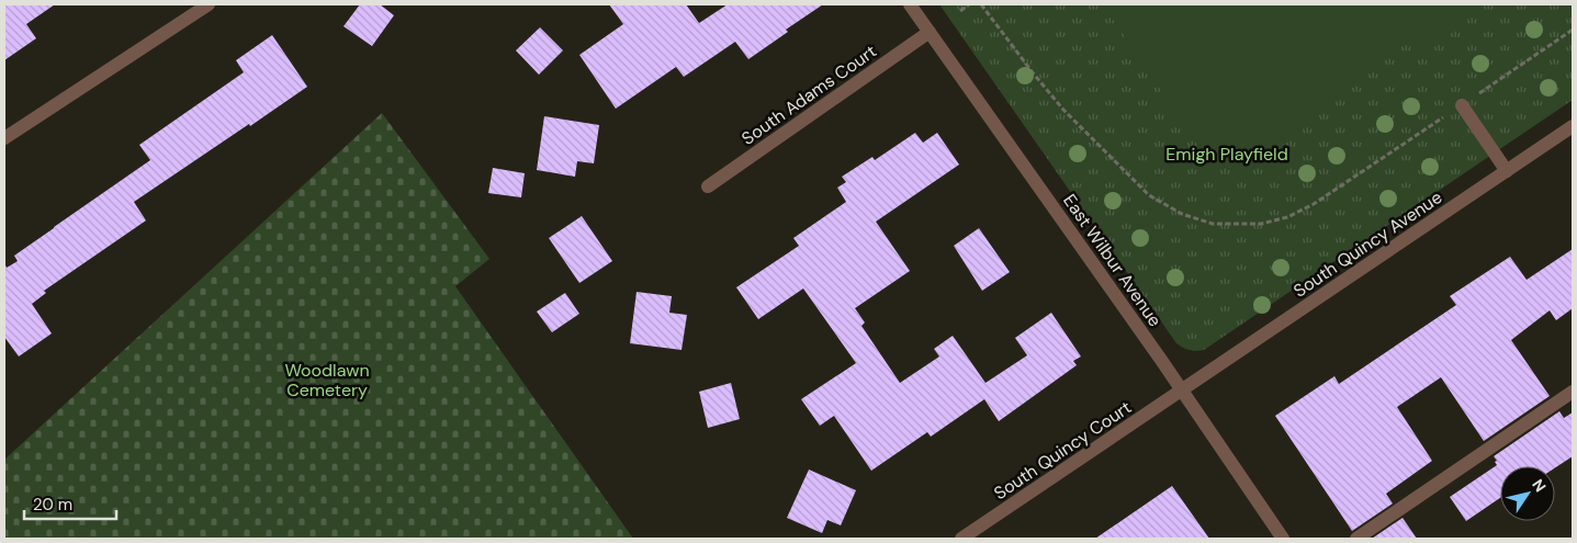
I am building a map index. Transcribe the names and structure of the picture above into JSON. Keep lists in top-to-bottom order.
{
  "streets": {
    "street": [
      "South Adams Court",
      "South Quincy Avenue",
      "East Wilbur Avenue",
      "South Quincy Court"
    ]
  },
  "crossings": [
    ["South Adams Court", "East Wilbur Avenue"],
    ["South Quincy Avenue", "East Wilbur Avenue"],
    ["South Quincy Avenue", "South Quincy Court"],
    ["East Wilbur Avenue", "South Quincy Court"]
  ],
  "parks": ["Emigh Playfield", "Woodlawn Cemetery"],
  "scale_bar": "20 m",
  "north": "top right"
}
